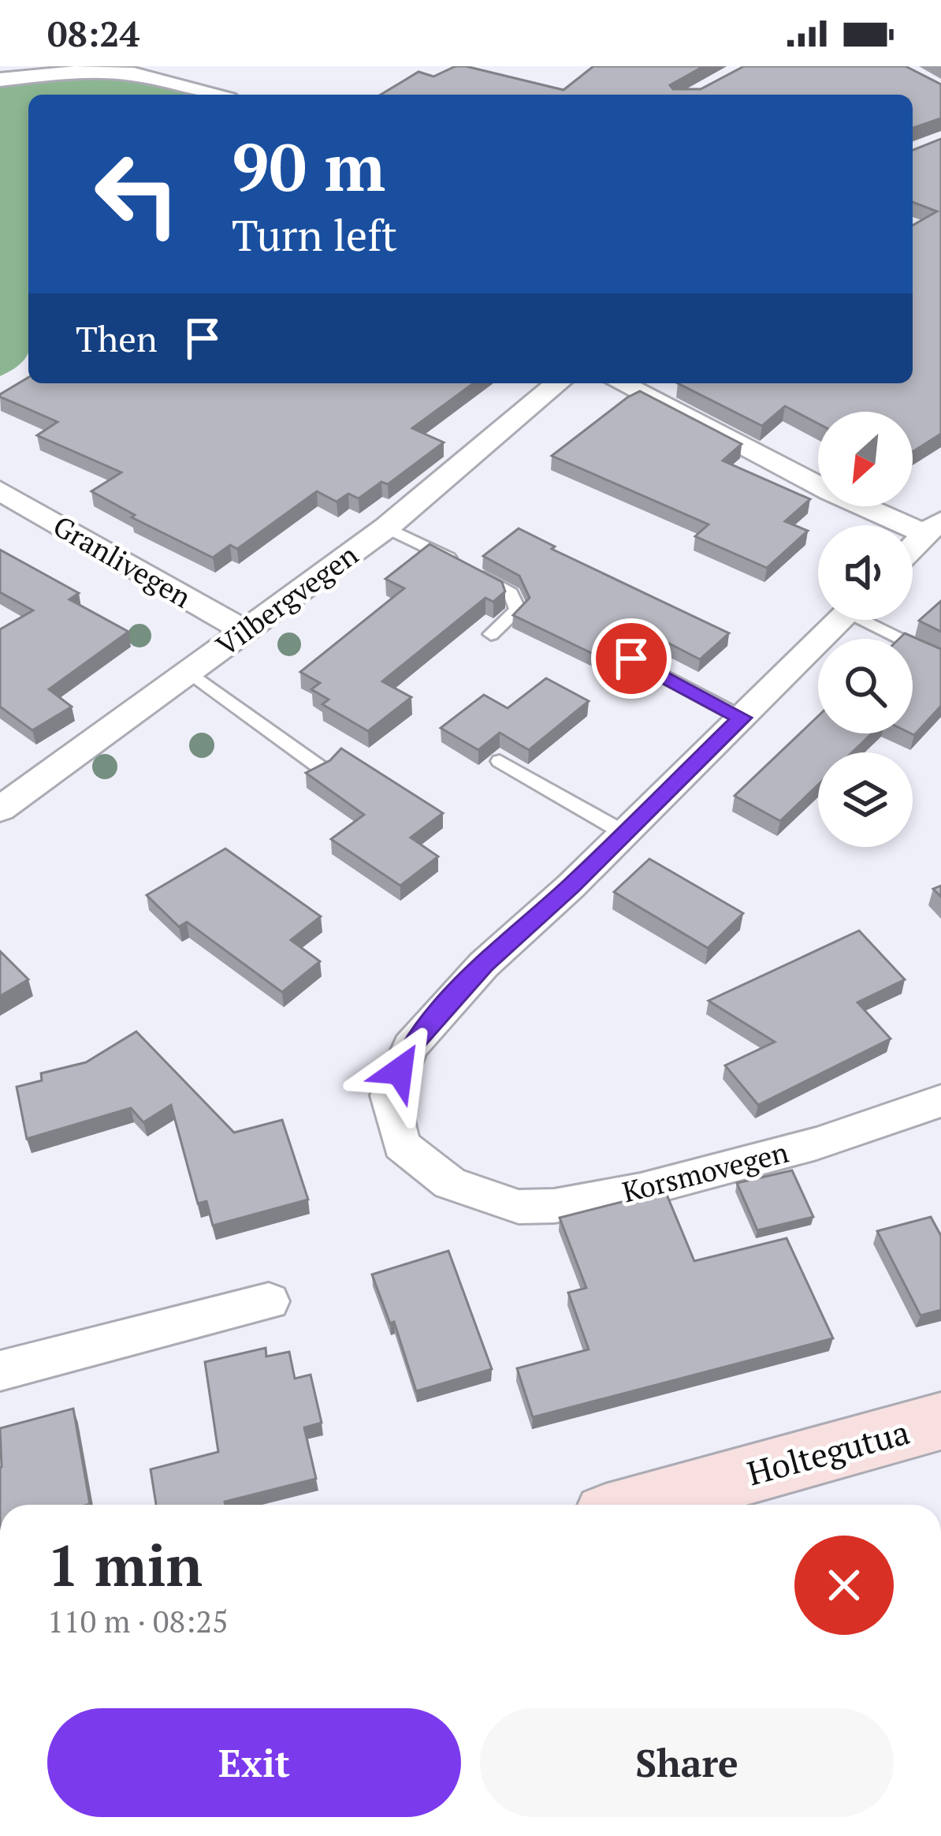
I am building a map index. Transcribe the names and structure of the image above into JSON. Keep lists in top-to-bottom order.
{
  "streets": {
    "main road": ["Holtegutua"],
    "street": ["Granlivegen", "Vilbergvegen", "Korsmovegen"]
  },
  "crossings": [
    ["Granlivegen", "Vilbergvegen"]
  ],
  "north": "bottom left",
  "page": {
    "status": "08:24",
    "turn": ["90 m", "Turn left"],
    "then": "Then",
    "heading": ["1 min", "110 m · 08:25"],
    "buttons": ["Exit", "Share"]
  }
}
